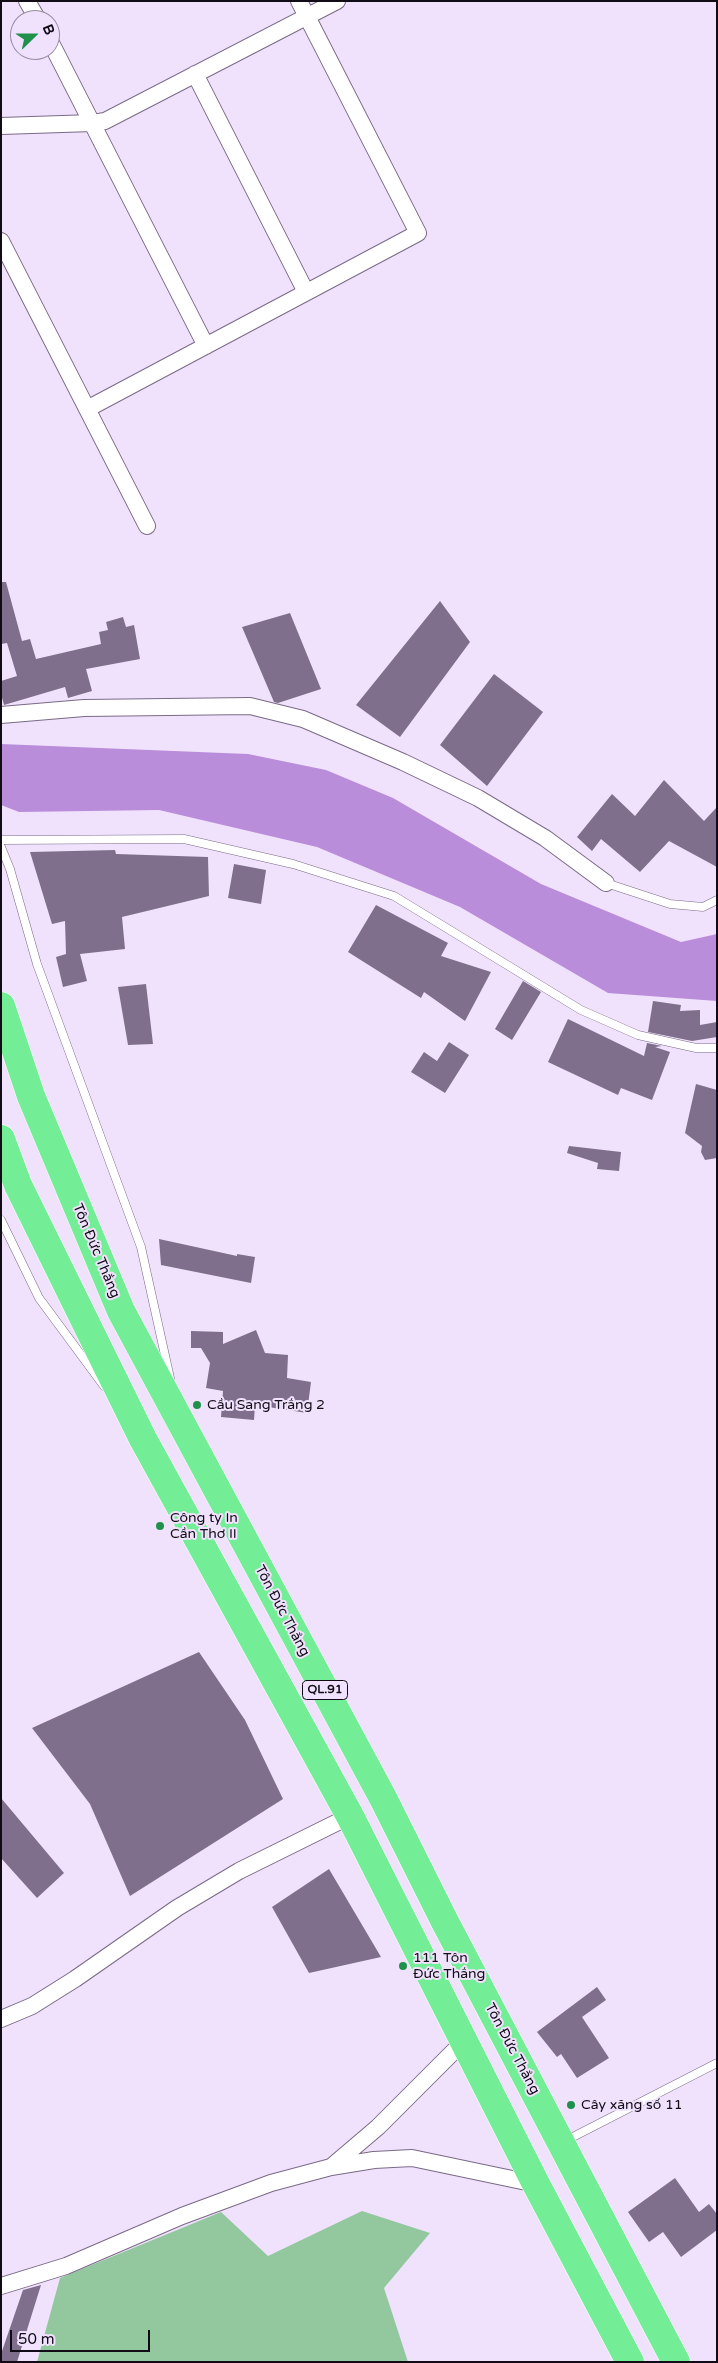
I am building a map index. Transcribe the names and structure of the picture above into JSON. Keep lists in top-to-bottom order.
{
  "streets": {
    "highway": ["Tôn Đức Thắng", "QL.91"]
  },
  "places": [
    "Cầu Sang Trắng 2",
    "Công ty In Cần Thơ II",
    "111 Tôn Đức Thắng",
    "Cây xăng số 11"
  ],
  "scale_bar": "50 m",
  "north": "right"
}
